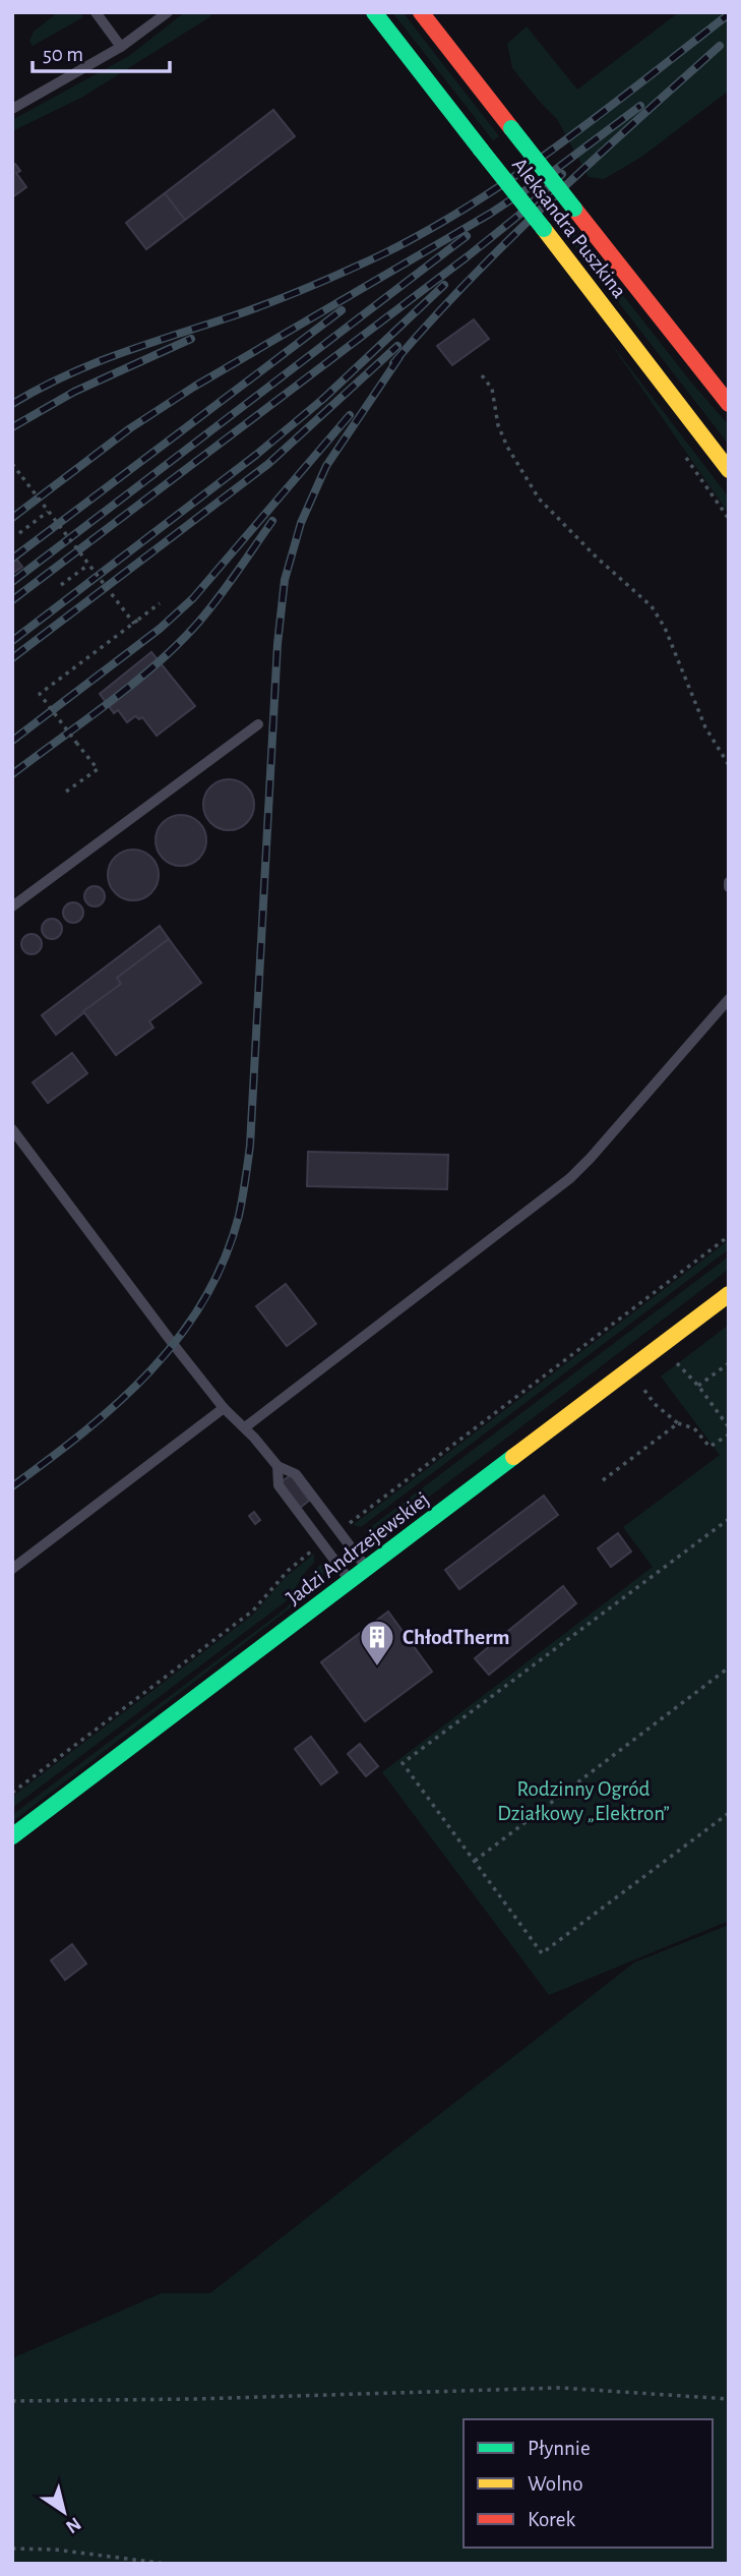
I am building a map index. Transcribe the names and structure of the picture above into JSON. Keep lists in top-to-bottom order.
{
  "streets": {
    "main road": ["Aleksandra Puszkina", "Jadzi Andrzejewskiej"]
  },
  "parks": ["Rodzinny Ogród Działkowy „Elektron”"],
  "places": {
    "building": ["ChłodTherm"]
  },
  "legend": ["Płynnie", "Wolno", "Korek"],
  "scale_bar": "50 m",
  "north": "bottom right"
}
